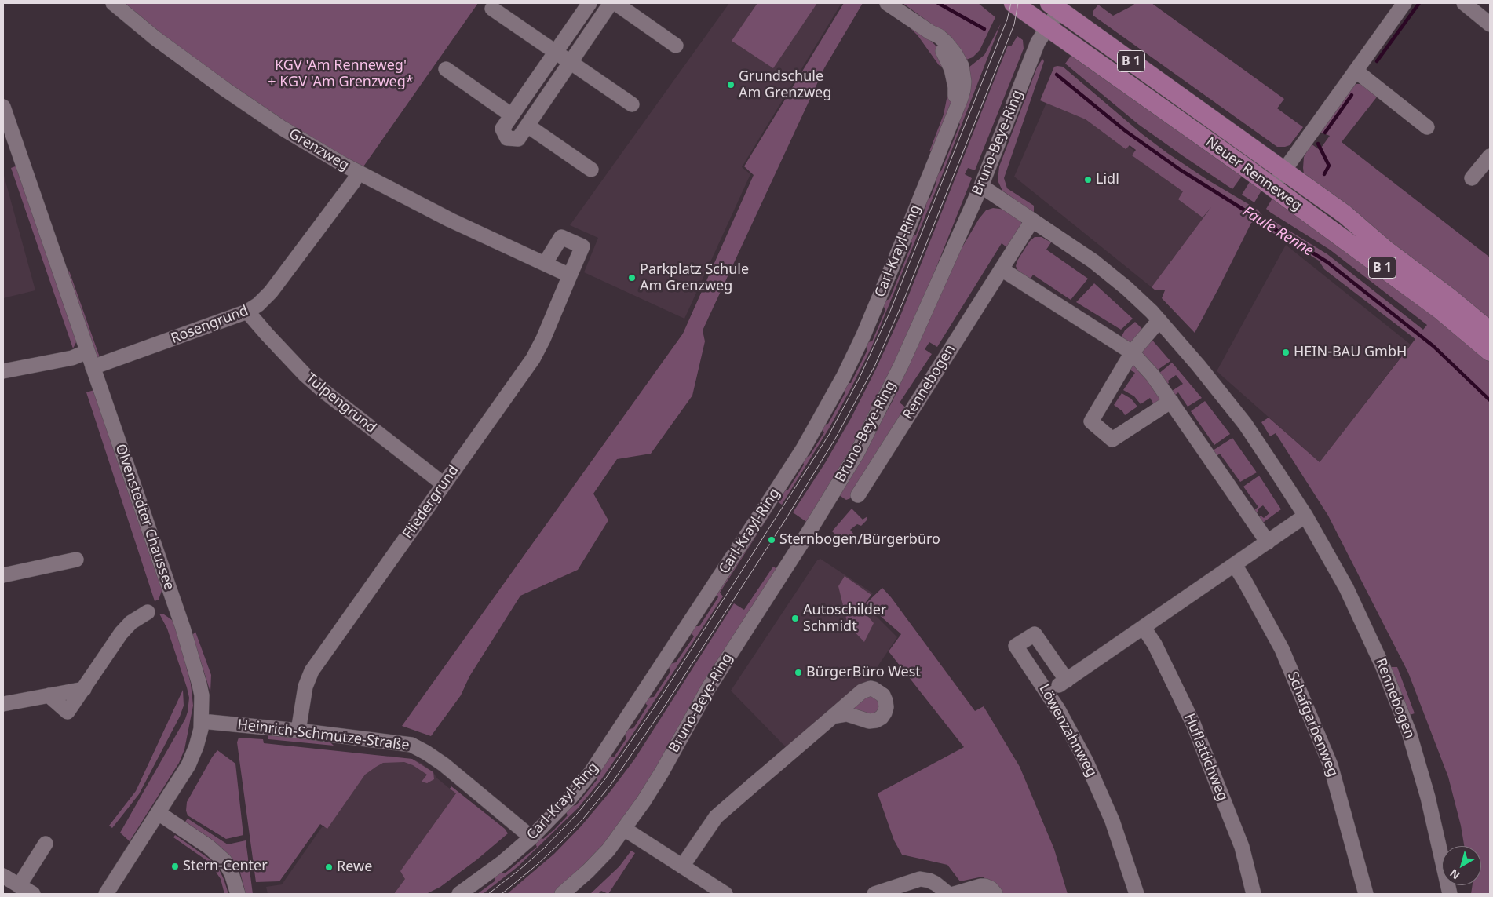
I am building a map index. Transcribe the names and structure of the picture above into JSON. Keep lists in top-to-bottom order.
{
  "streets": {
    "main road": ["B 1", "Neuer Renneweg"],
    "street": [
      "Bruno-Beye-Ring",
      "Grenzweg",
      "Carl-Krayl-Ring",
      "Rosengrund",
      "Rennebogen",
      "Tulpengrund",
      "Fliedergrund",
      "Olvenstedter Chaussee",
      "Schafgarbenweg",
      "Löwenzahnweg",
      "Heinrich-Schmutze-Straße",
      "Huflattichweg"
    ]
  },
  "crossings": [
    ["Bruno-Beye-Ring", "Neuer Renneweg"],
    ["Bruno-Beye-Ring", "Rennebogen"],
    ["Grenzweg", "Rosengrund"],
    ["Grenzweg", "Fliedergrund"],
    ["Carl-Krayl-Ring", "Heinrich-Schmutze-Straße"],
    ["Rosengrund", "Tulpengrund"],
    ["Rosengrund", "Olvenstedter Chaussee"],
    ["Tulpengrund", "Fliedergrund"],
    ["Fliedergrund", "Heinrich-Schmutze-Straße"],
    ["Olvenstedter Chaussee", "Heinrich-Schmutze-Straße"]
  ],
  "water": ["Faule Renne"],
  "parks": ["KGV 'Am Renneweg' + KGV 'Am Grenzweg*"],
  "places": [
    "Grundschule Am Grenzweg",
    "Lidl",
    "Parkplatz Schule Am Grenzweg",
    "HEIN-BAU GmbH",
    "Sternbogen/Bürgerbüro",
    "Autoschilder Schmidt",
    "BürgerBüro West",
    "Stern-Center",
    "Rewe"
  ],
  "north": "bottom left"
}
